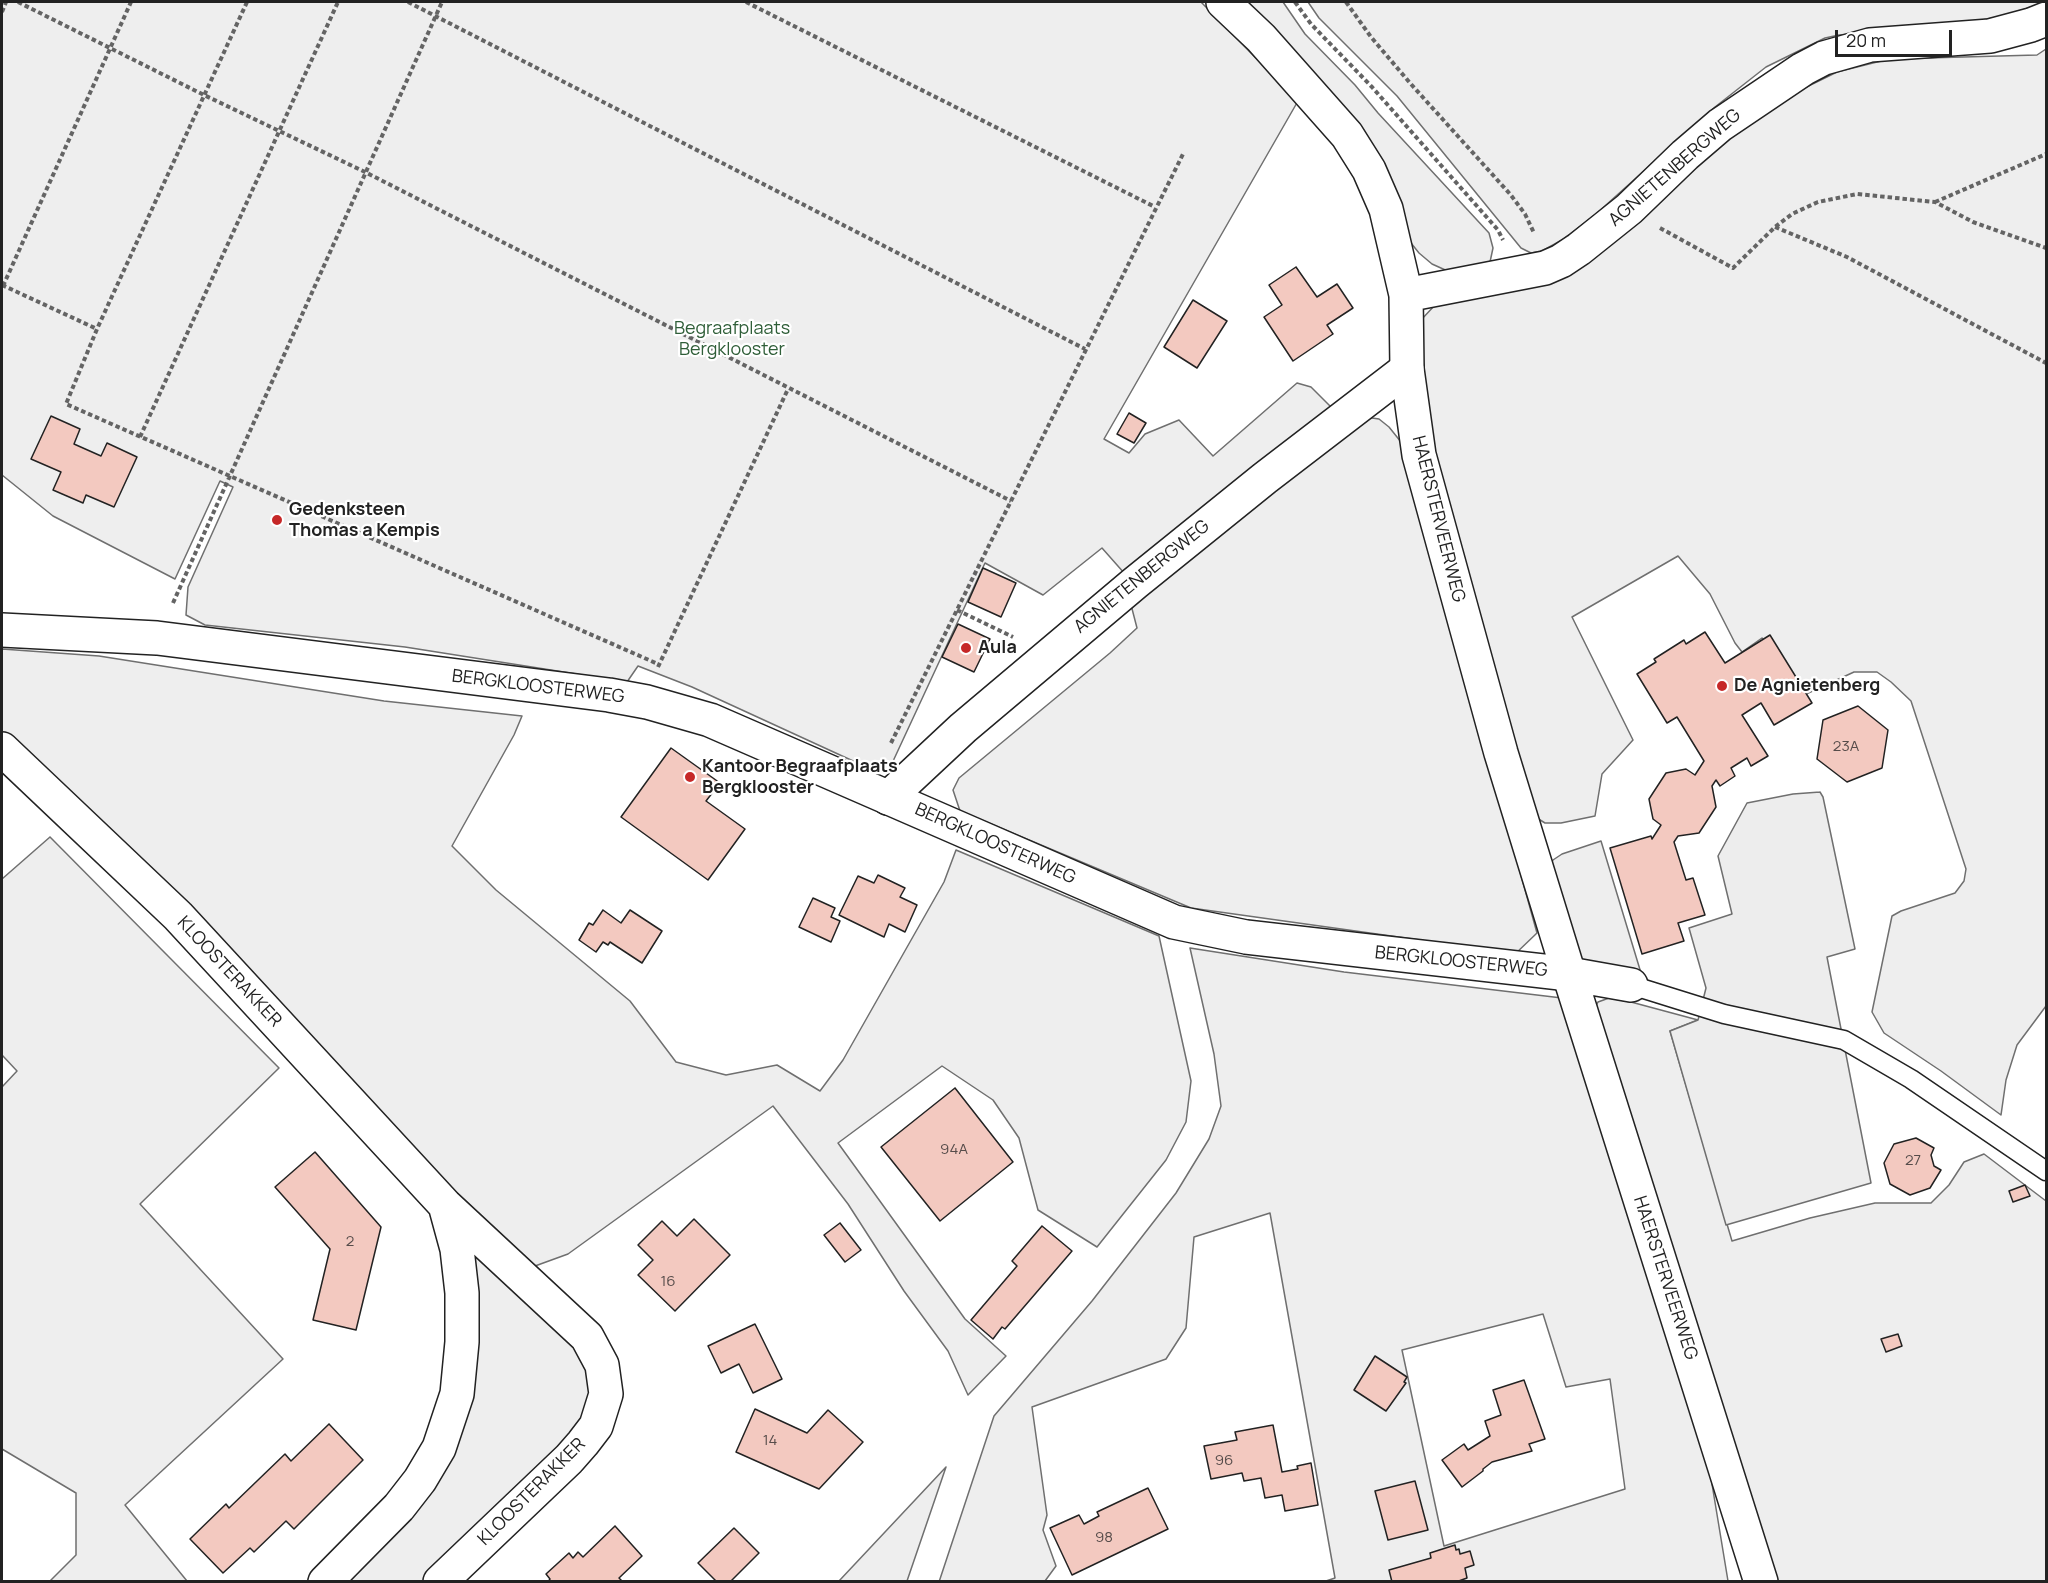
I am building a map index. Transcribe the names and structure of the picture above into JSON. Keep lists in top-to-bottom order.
{
  "streets": {
    "street": [
      "AGNIETENBERGWEG",
      "HAERSTERVEERWEG",
      "BERGKLOOSTERWEG",
      "KLOOSTERAKKER"
    ]
  },
  "crossings": [
    ["AGNIETENBERGWEG", "HAERSTERVEERWEG"],
    ["AGNIETENBERGWEG", "BERGKLOOSTERWEG"],
    ["HAERSTERVEERWEG", "BERGKLOOSTERWEG"]
  ],
  "parks": ["Begraafplaats Bergklooster"],
  "places": [
    "Gedenksteen Thomas a Kempis",
    "Aula",
    "De Agnietenberg",
    "Kantoor Begraafplaats Bergklooster"
  ],
  "house_numbers": [
    "23A",
    "94A",
    "27",
    "2",
    "16",
    "14",
    "96",
    "98"
  ],
  "scale_bar": "20 m"
}
